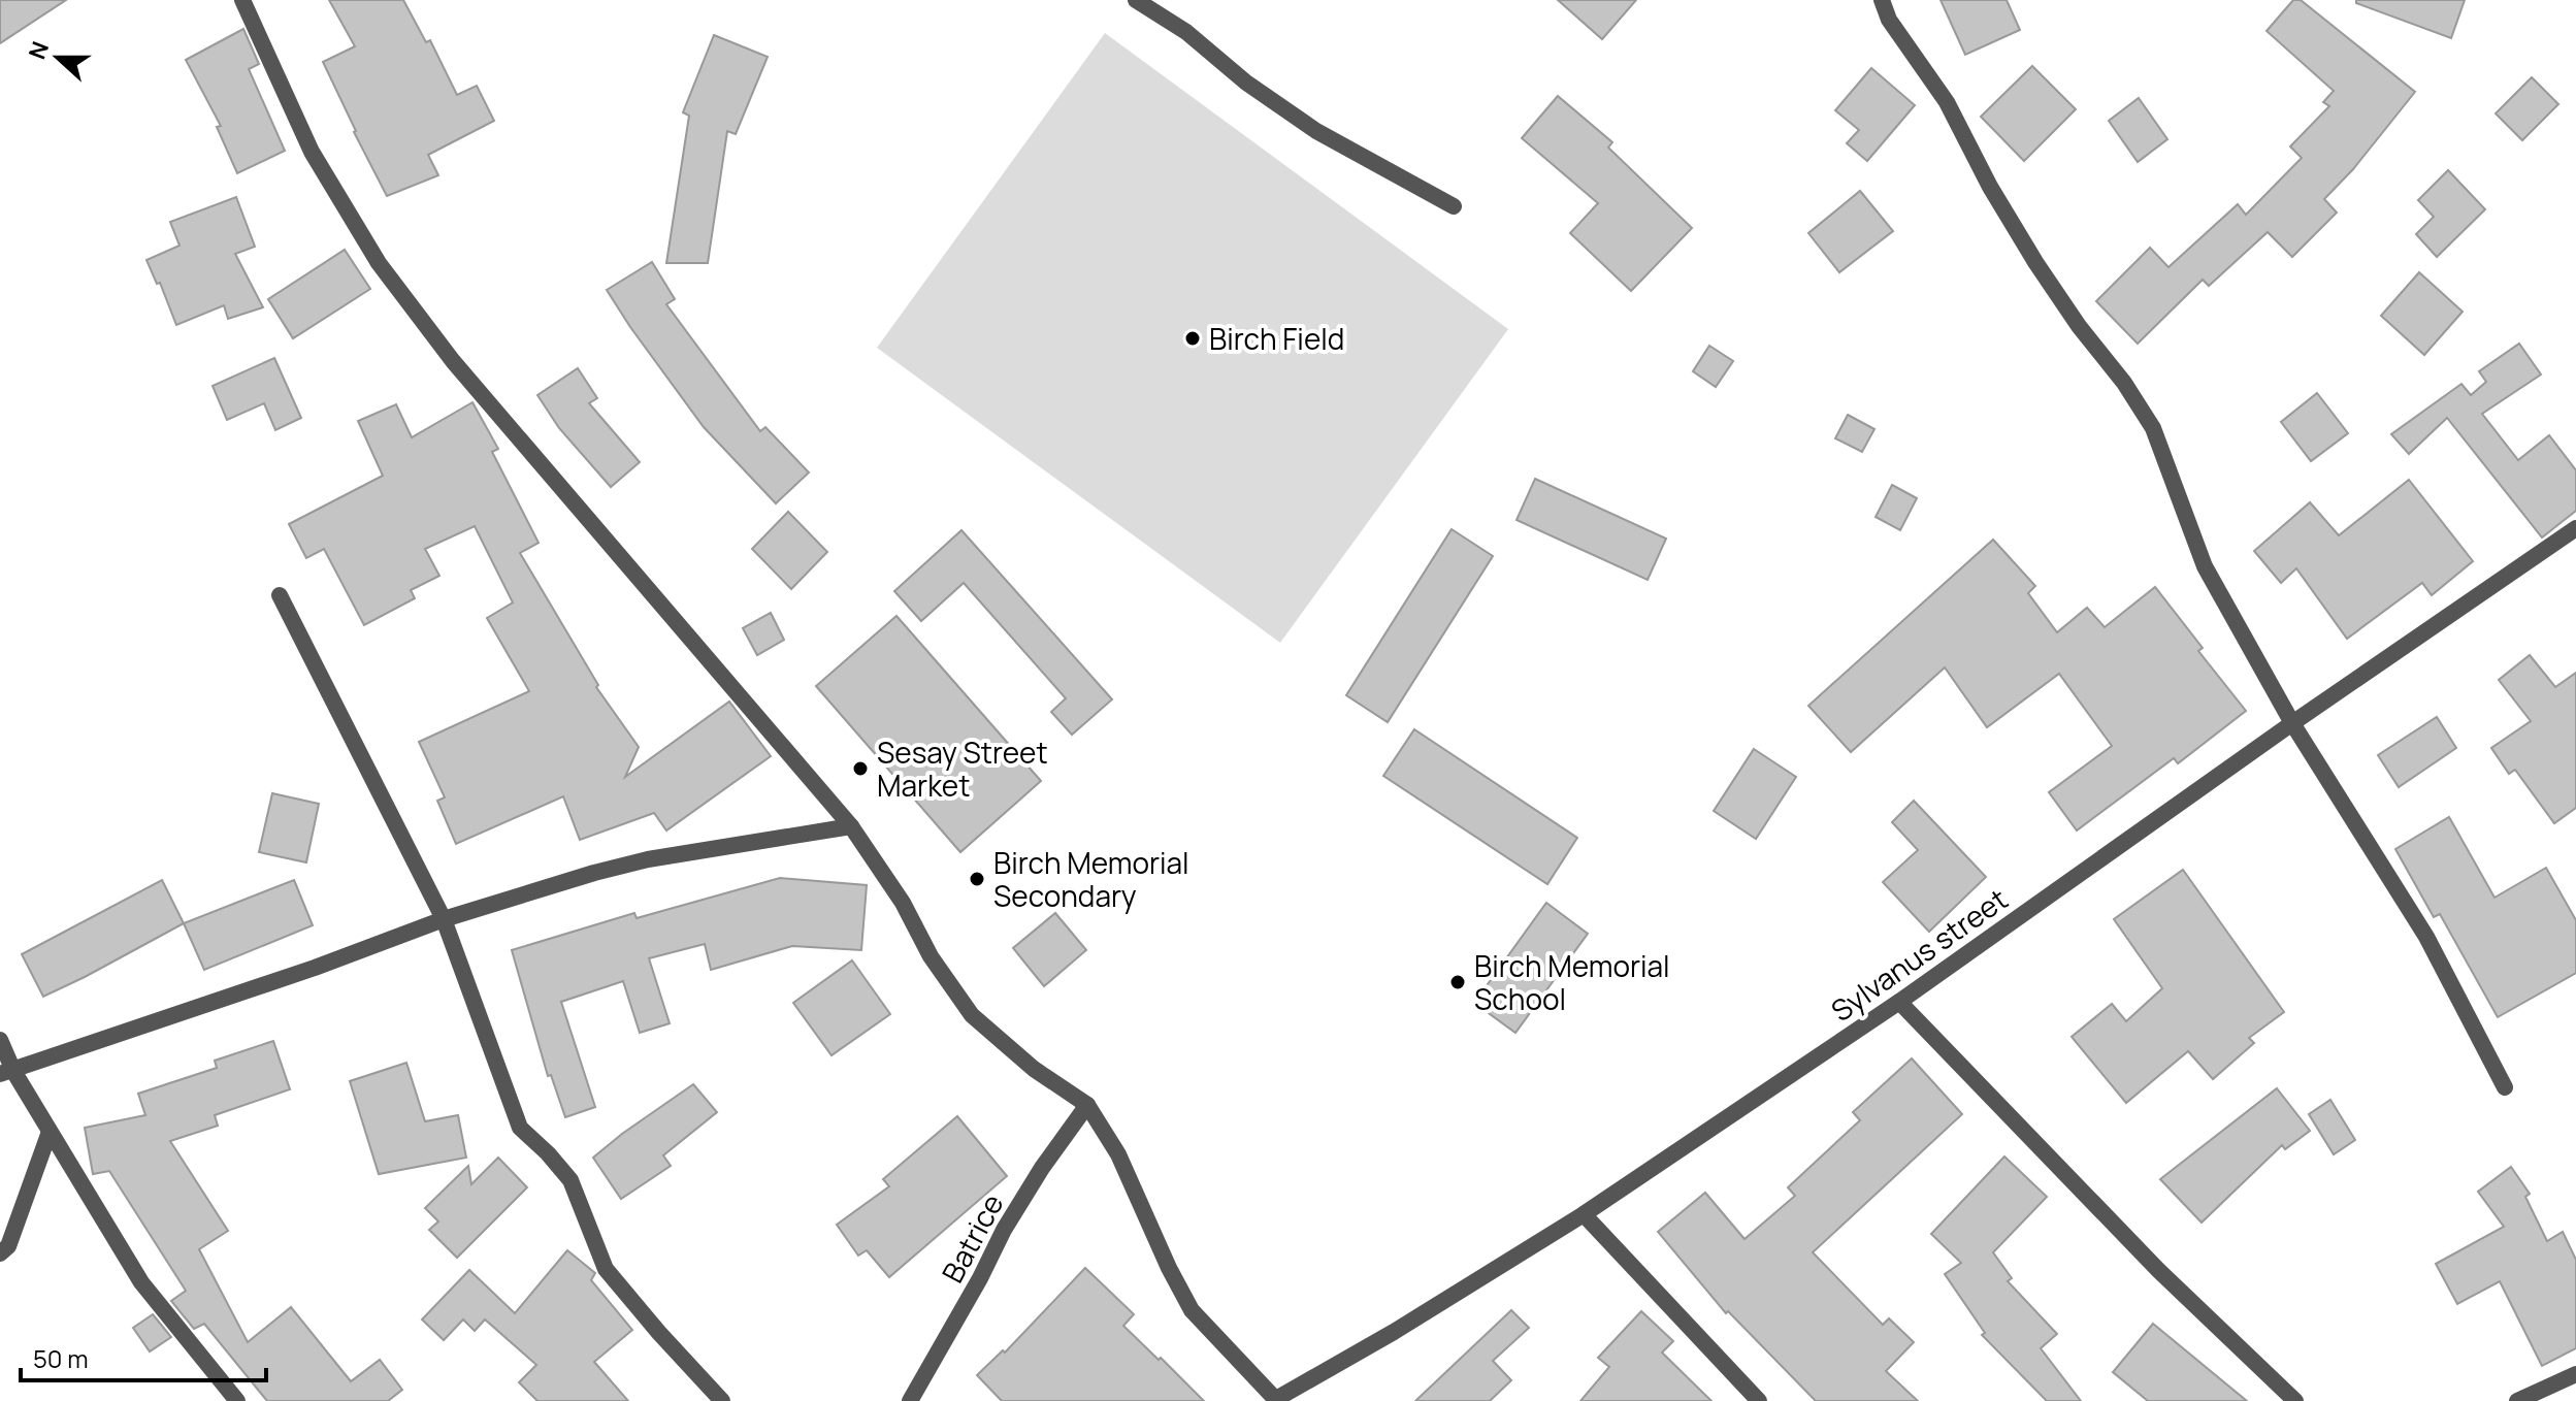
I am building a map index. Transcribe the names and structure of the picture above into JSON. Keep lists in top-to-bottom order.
{
  "streets": {
    "street": ["Sylvanus street", "Batrice"]
  },
  "places": [
    "Birch Field",
    "Sesay Street Market",
    "Birch Memorial Secondary",
    "Birch Memorial School"
  ],
  "scale_bar": "50 m",
  "north": "left"
}
